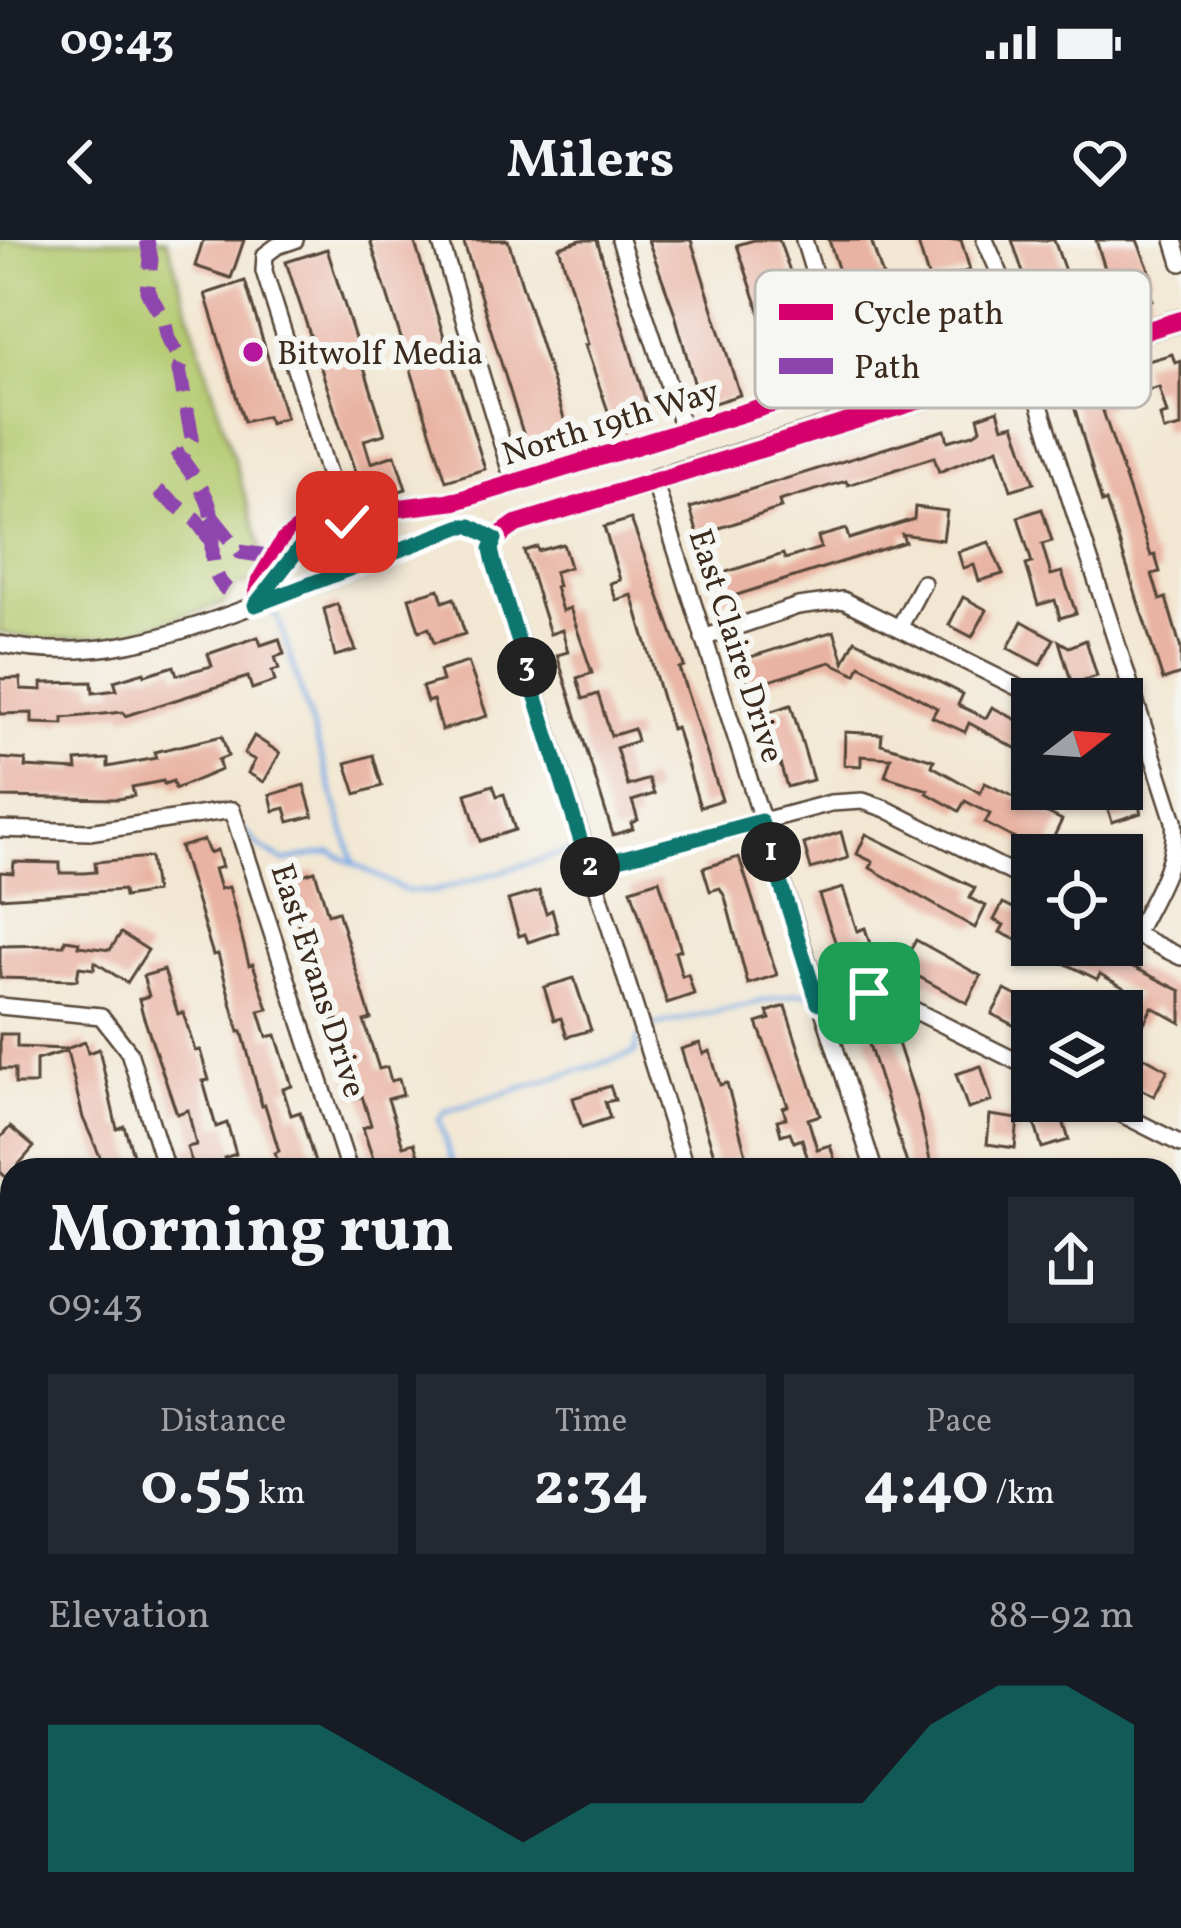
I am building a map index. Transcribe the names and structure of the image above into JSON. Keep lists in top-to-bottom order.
{
  "streets": {
    "street": ["North 19th Way", "East Claire Drive", "East Evans Drive"]
  },
  "places": ["Bitwolf Media"],
  "legend": ["Cycle path", "Path"],
  "north": "right",
  "page": {
    "status": "09:43",
    "header": "Milers",
    "pins": ["3", "1", "2"],
    "heading": ["Morning run", "09:43"],
    "stats": [
      ["Distance", "0.55 km"],
      ["Time", "2:34"],
      ["Pace", "4:40 /km"]
    ],
    "chart": ["Elevation", "88–92 m"]
  }
}
